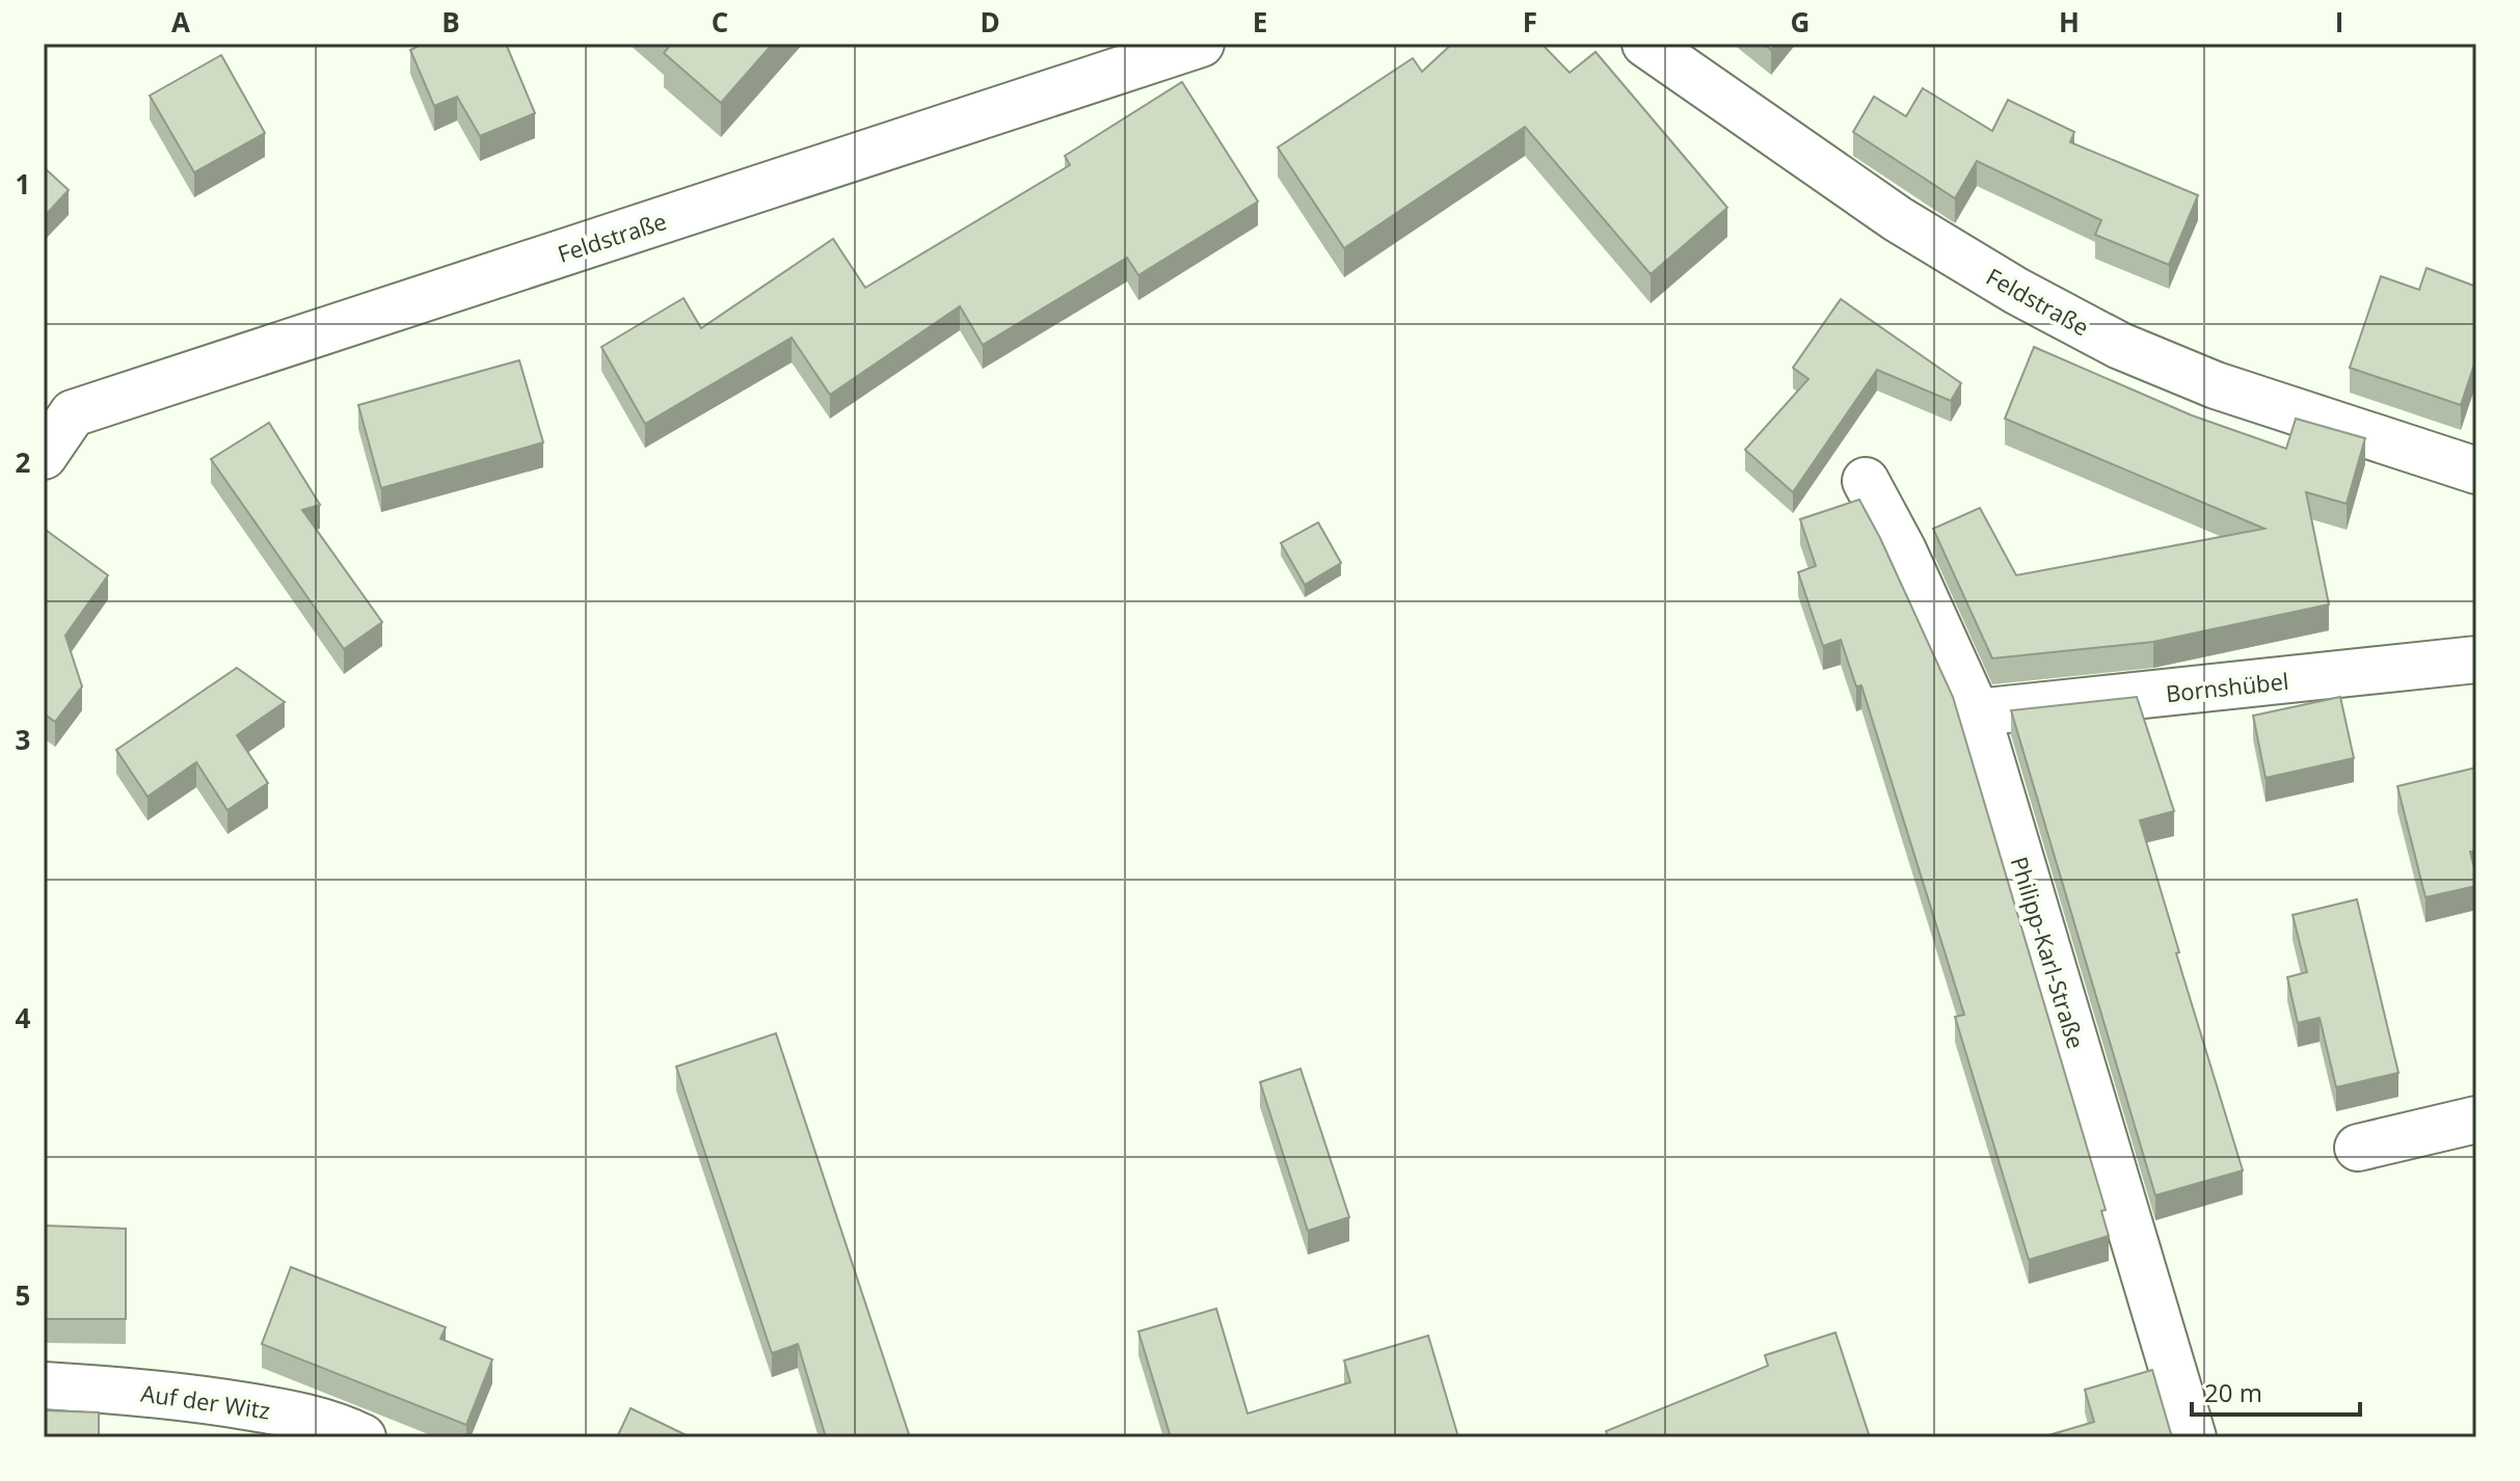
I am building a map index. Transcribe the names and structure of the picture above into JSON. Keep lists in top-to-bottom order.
{
  "streets": {
    "street": [
      "Feldstraße",
      "Bornshübel",
      "Philipp-Karl-Straße",
      "Auf der Witz"
    ]
  },
  "crossings": [
    ["Bornshübel", "Philipp-Karl-Straße"]
  ],
  "scale_bar": "20 m",
  "grid": {
    "columns": [
      "A",
      "B",
      "C",
      "D",
      "E",
      "F",
      "G",
      "H",
      "I"
    ],
    "rows": [
      "1",
      "2",
      "3",
      "4",
      "5"
    ]
  }
}
